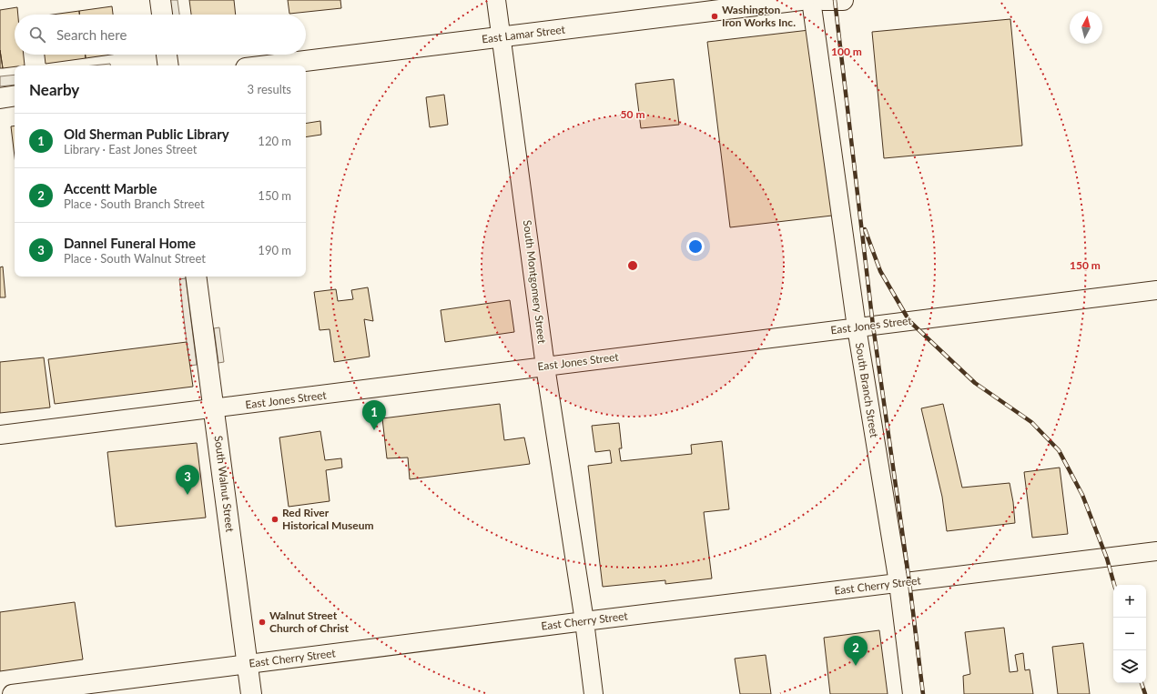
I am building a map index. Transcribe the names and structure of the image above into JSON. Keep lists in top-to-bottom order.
{
  "streets": {
    "main road": ["East Lamar Street", "South Walnut Street"],
    "street": [
      "South Montgomery Street",
      "East Jones Street",
      "South Branch Street",
      "East Cherry Street"
    ]
  },
  "crossings": [
    ["East Lamar Street", "South Montgomery Street"],
    ["South Montgomery Street", "East Jones Street"],
    ["South Montgomery Street", "East Cherry Street"],
    ["East Jones Street", "South Branch Street"],
    ["East Jones Street", "South Walnut Street"],
    ["South Branch Street", "East Cherry Street"],
    ["South Walnut Street", "East Cherry Street"]
  ],
  "places": ["Washington Iron Works Inc.", "Red River Historical Museum", "Walnut Street Church of Christ"],
  "north": "top",
  "page": {
    "search": "Search here",
    "heading": ["Nearby", "3 results"],
    "list": [
      {
        "mark": "1",
        "name": "Old Sherman Public Library",
        "note": "Library · East Jones Street",
        "value": "120 m"
      },
      {
        "mark": "2",
        "name": "Accentt Marble",
        "note": "Place · South Branch Street",
        "value": "150 m"
      },
      {
        "mark": "3",
        "name": "Dannel Funeral Home",
        "note": "Place · South Walnut Street",
        "value": "190 m"
      }
    ],
    "pins": ["1", "3", "2"],
    "map_buttons": ["+", "−"]
  },
  "rings": ["100 m", "50 m", "150 m"]
}
